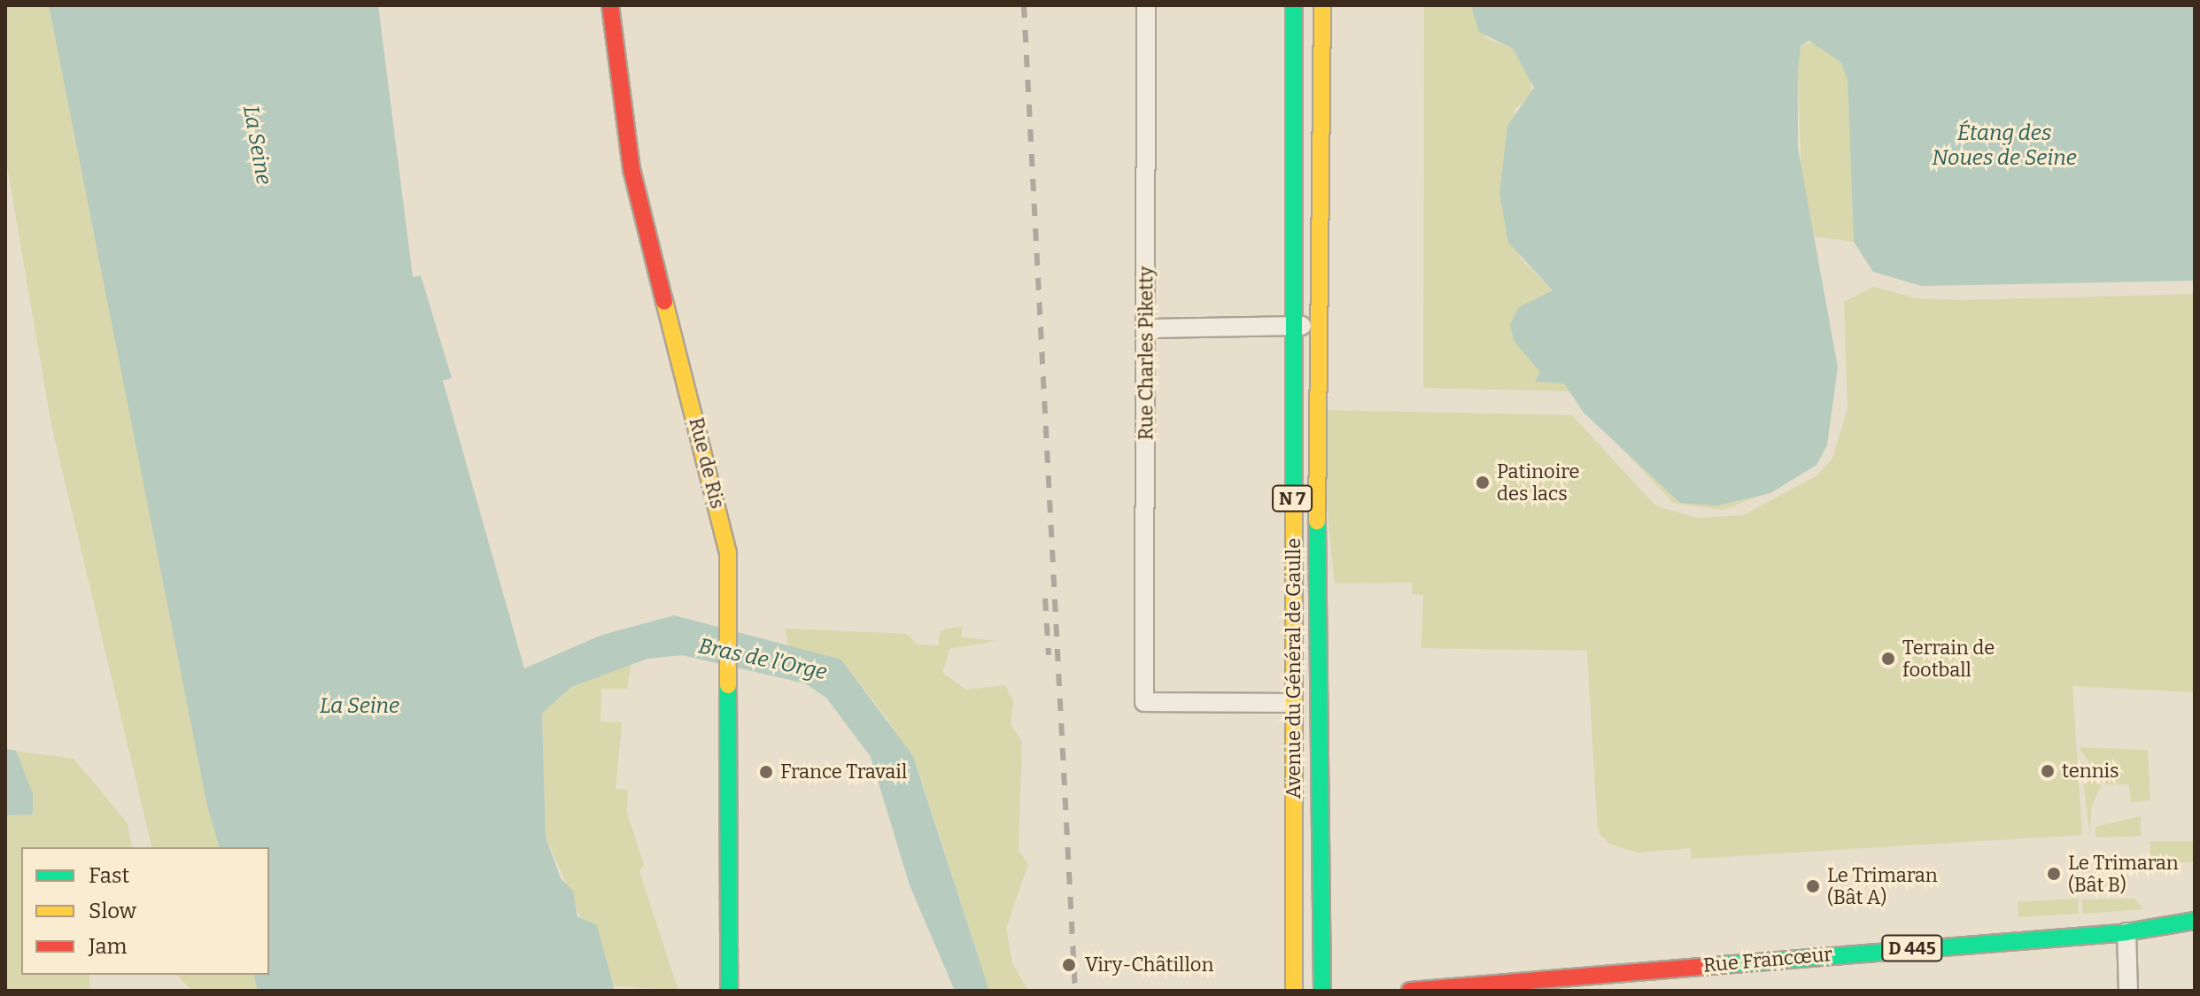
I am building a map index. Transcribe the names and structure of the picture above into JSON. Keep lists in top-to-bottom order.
{
  "streets": {
    "main road": [
      "Rue de Ris",
      "N 7",
      "Avenue du Général de Gaulle",
      "D 445",
      "Rue Francœur"
    ],
    "street": ["Rue Charles Piketty"]
  },
  "crossings": [
    ["Rue Charles Piketty", "Avenue du Général de Gaulle"],
    ["N 7", "Avenue du Général de Gaulle"]
  ],
  "water": ["Étang des Noues de Seine", "La Seine", "Bras de l'Orge"],
  "places": [
    "Patinoire des lacs",
    "Terrain de football",
    "tennis",
    "France Travail",
    "Le Trimaran (Bât B)",
    "Le Trimaran (Bât A)",
    "Viry-Châtillon"
  ],
  "legend": ["Fast", "Slow", "Jam"]
}
